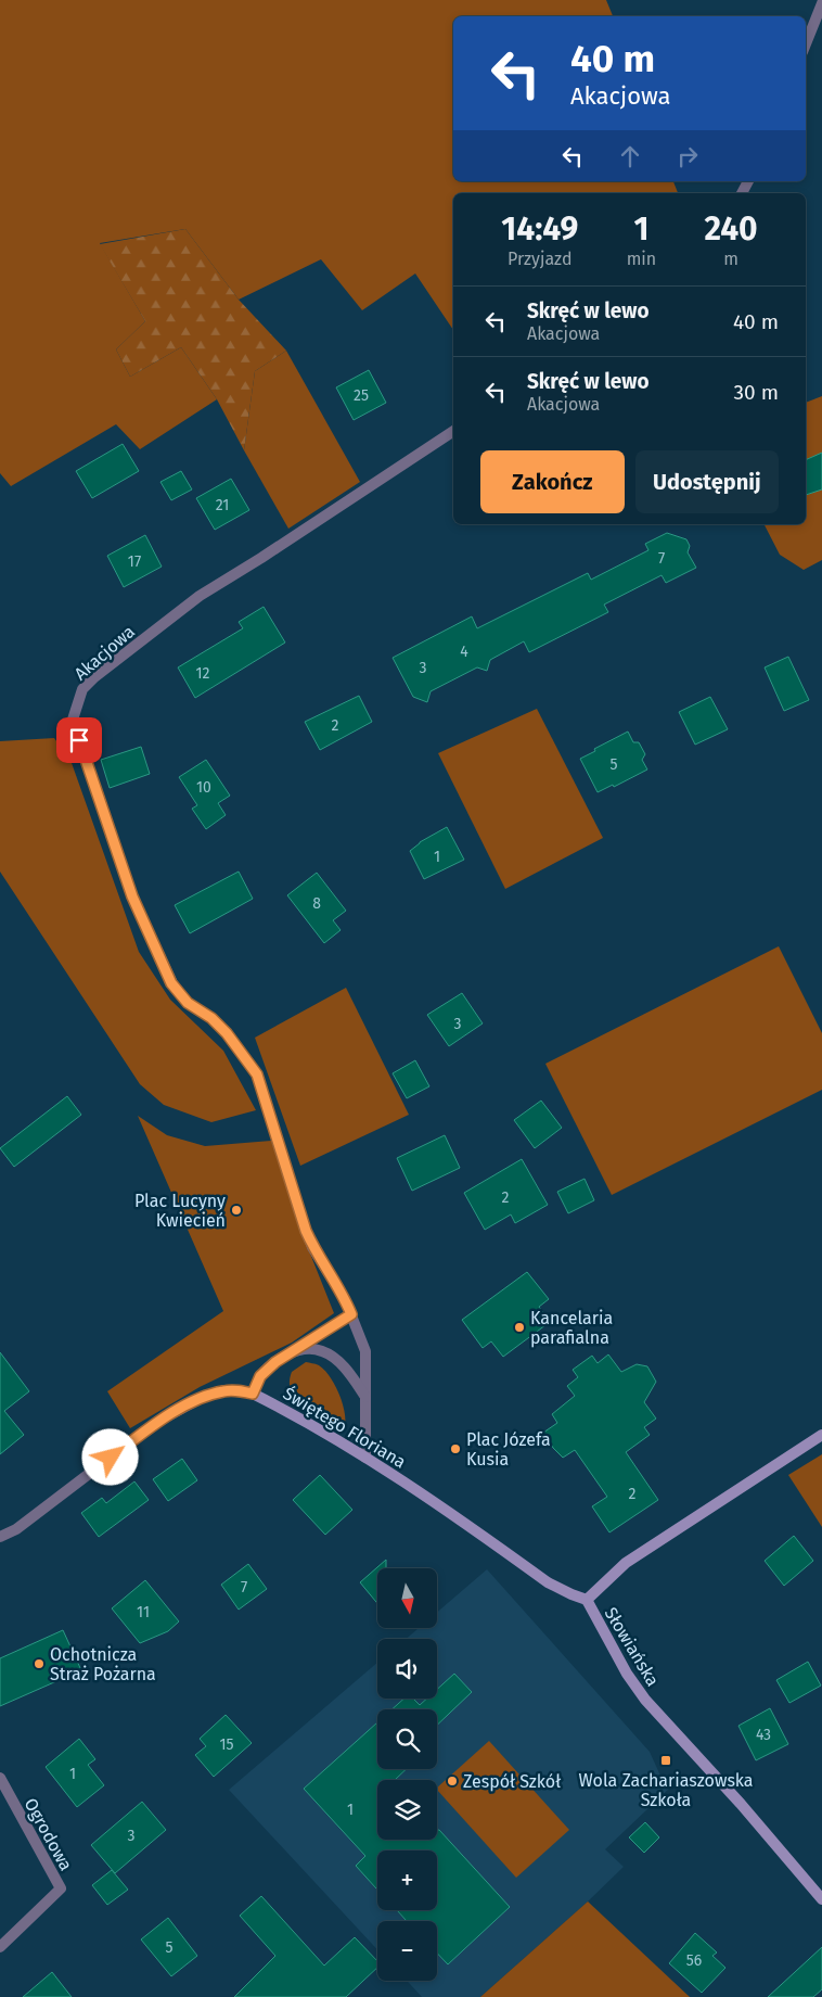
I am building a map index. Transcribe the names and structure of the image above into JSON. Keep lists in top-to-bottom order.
{
  "streets": {
    "street": [
      "Akacjowa",
      "Świętego Floriana",
      "Słowiańska",
      "Ogrodowa"
    ]
  },
  "crossings": [
    ["Akacjowa", "Świętego Floriana"],
    ["Świętego Floriana", "Słowiańska"]
  ],
  "places": {
    "other": [
      "Plac Lucyny Kwiecień",
      "Kancelaria parafialna",
      "Plac Józefa Kusia",
      "Ochotnicza Straż Pożarna",
      "Zespół Szkół"
    ],
    "transit": ["Wola Zachariaszowska Szkoła"]
  },
  "house_numbers": [
    "25",
    "21",
    "7",
    "17",
    "4",
    "3",
    "12",
    "2",
    "5",
    "10",
    "1",
    "8",
    "3",
    "2",
    "2",
    "7",
    "11",
    "43",
    "15",
    "1",
    "1",
    "3",
    "5",
    "56"
  ],
  "north": "bottom",
  "page": {
    "turn": ["40 m", "Akacjowa"],
    "eta": [
      "14:49",
      "Przyjazd",
      "1",
      "min",
      "240",
      "m"
    ],
    "list": [
      {
        "name": "Skręć w lewo",
        "note": "Akacjowa",
        "value": "40 m"
      },
      {
        "name": "Skręć w lewo",
        "note": "Akacjowa",
        "value": "30 m"
      }
    ],
    "buttons": ["Zakończ", "Udostępnij"],
    "map_buttons": ["+", "−"]
  }
}
